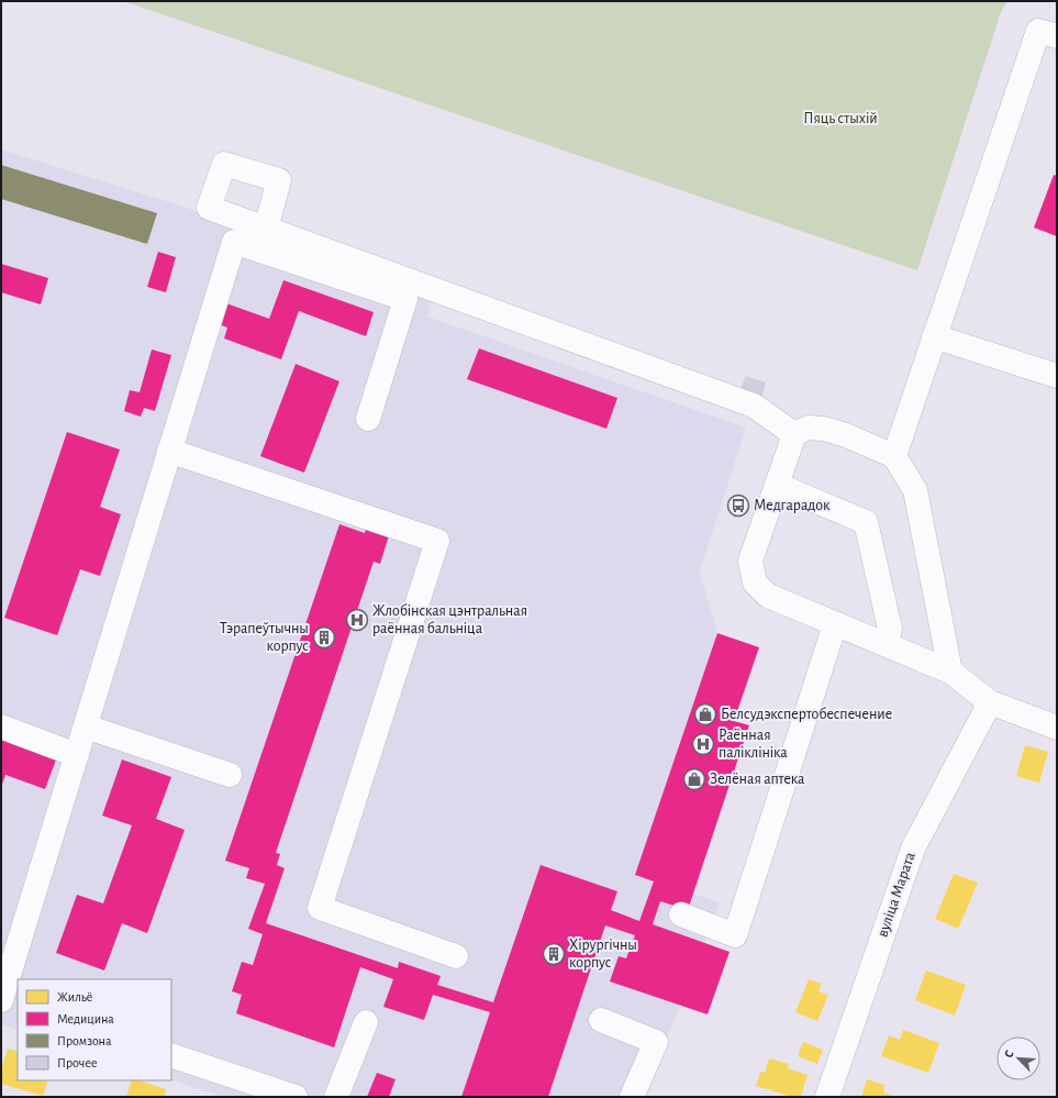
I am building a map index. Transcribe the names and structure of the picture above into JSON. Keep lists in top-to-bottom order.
{
  "streets": {
    "street": ["вуліца Марата"]
  },
  "parks": ["Пяць стыхій"],
  "places": {
    "bus stop": ["Медгарадок"],
    "hospital": ["Жлобінская цэнтральная раённая бальніца", "Раённая паліклініка"],
    "building": ["Тэрапеўтычны корпус", "Хірургічны корпус"],
    "shop": ["Белсудэкспертобеспечение", "Зелёная аптека"]
  },
  "legend": [
    "Жильё",
    "Медицина",
    "Промзона",
    "Прочее"
  ],
  "north": "top left"
}
